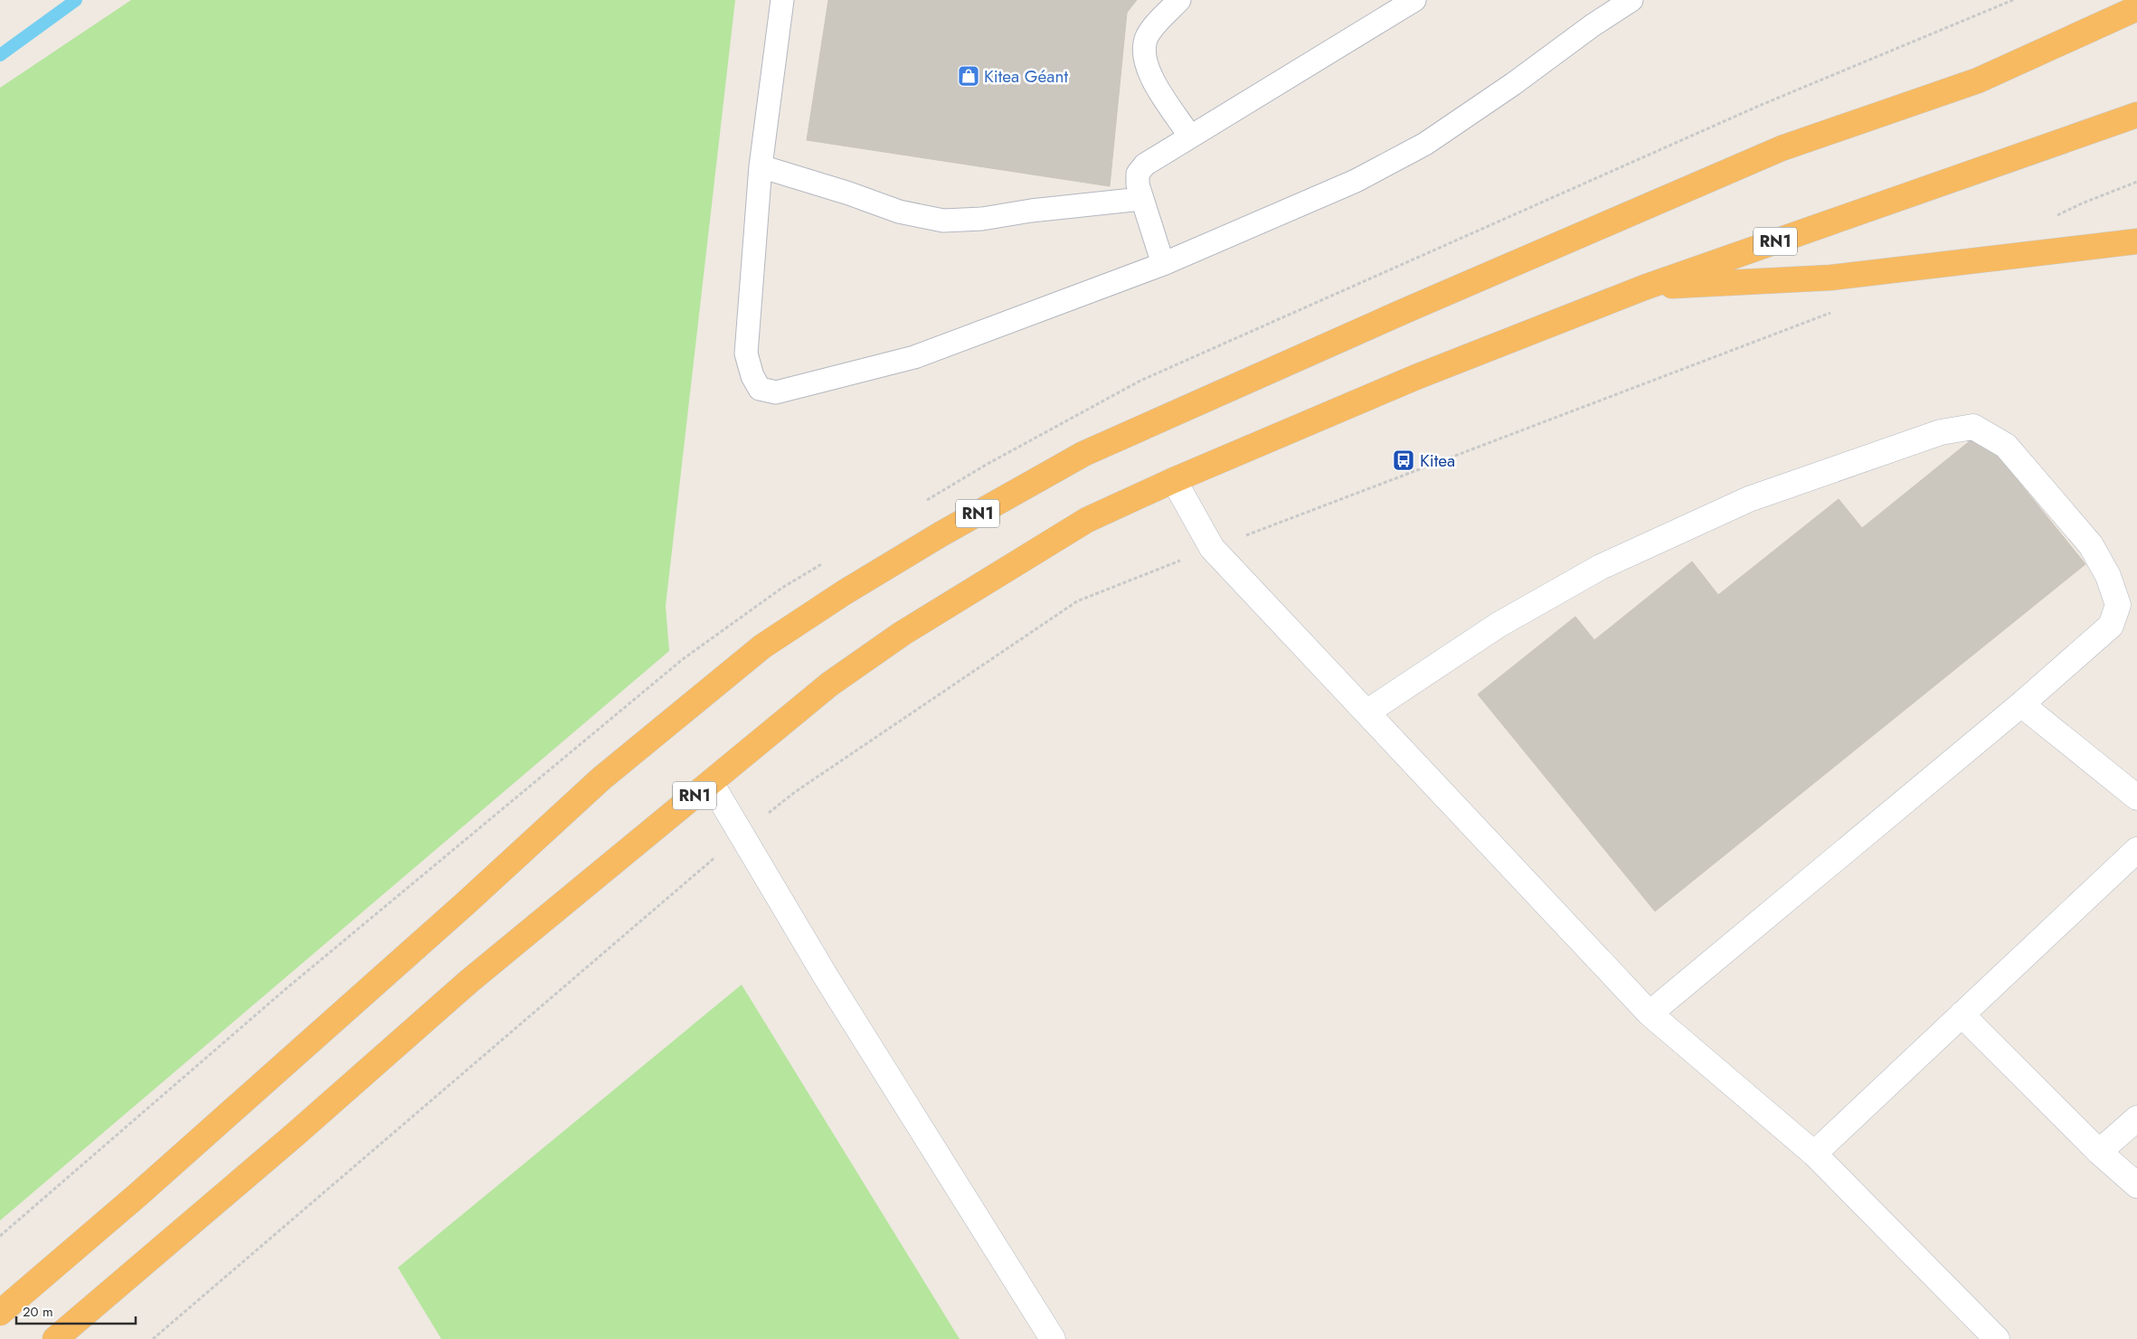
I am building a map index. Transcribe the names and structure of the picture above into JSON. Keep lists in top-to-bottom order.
{
  "streets": {
    "highway": ["RN1"]
  },
  "places": {
    "shop": ["Kitea Géant"],
    "bus stop": ["Kitea"]
  },
  "scale_bar": "20 m"
}
